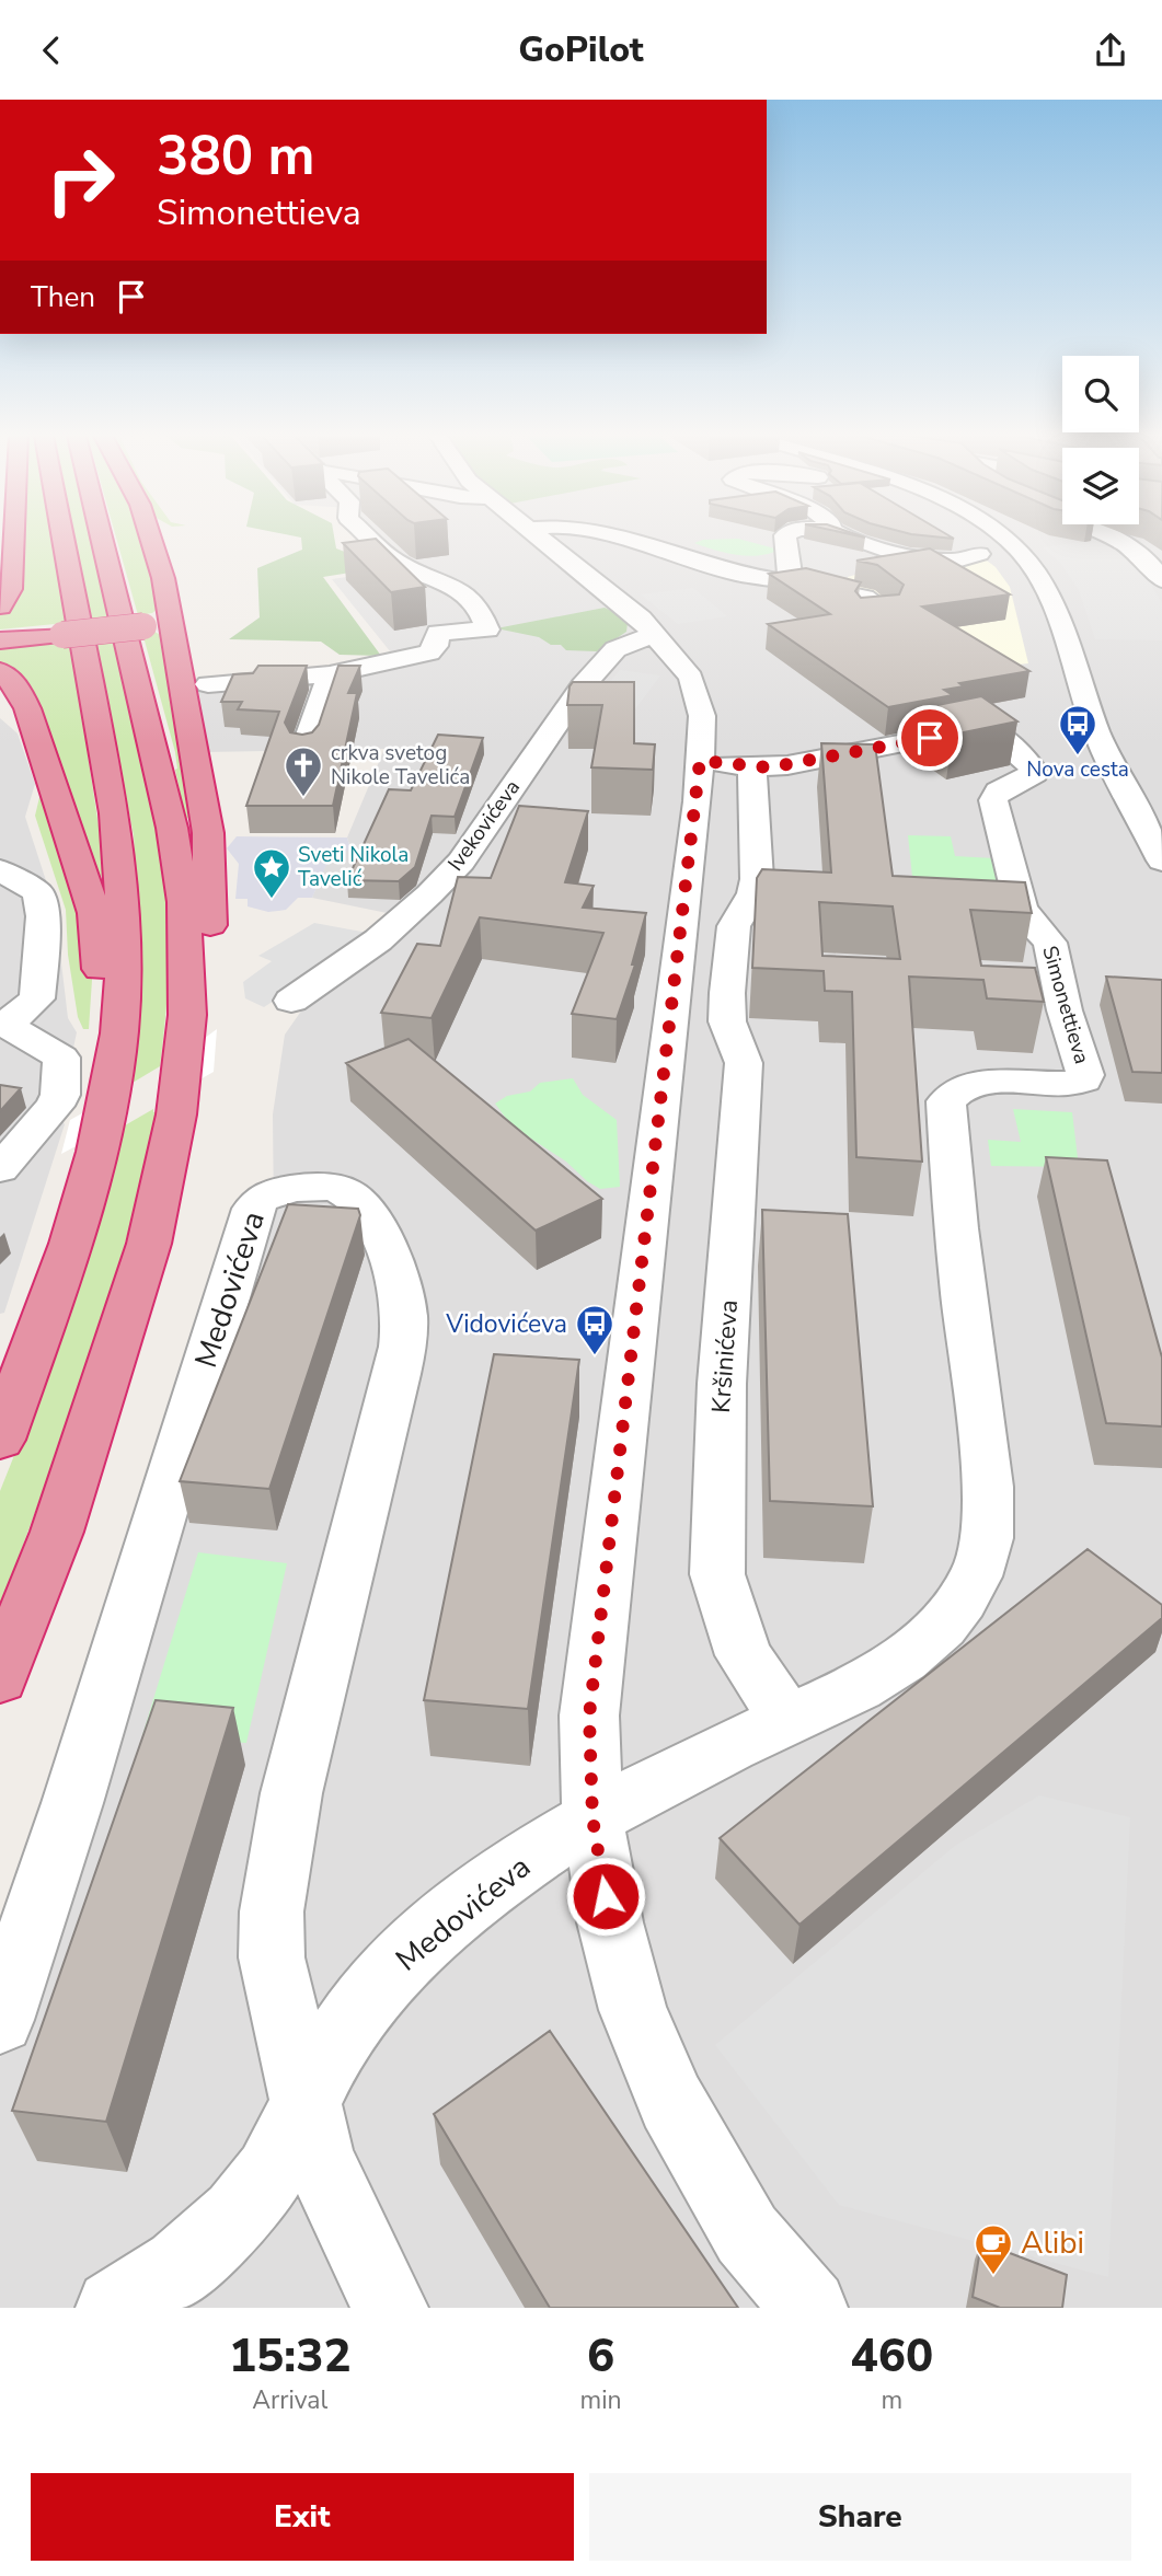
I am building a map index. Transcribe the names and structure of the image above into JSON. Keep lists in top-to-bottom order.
{
  "streets": {
    "street": [
      "Ivekovićeva",
      "Simonettieva",
      "Medovićeva",
      "Kršinićeva"
    ]
  },
  "crossings": [
    ["Simonettieva", "Kršinićeva"]
  ],
  "places": {
    "bus stop": ["Nova cesta", "Vidovićeva"],
    "church": ["crkva svetog Nikole Tavelića"],
    "place": ["Sveti Nikola Tavelić"],
    "cafe": ["Alibi"]
  },
  "page": {
    "header": "GoPilot",
    "turn": ["380 m", "Simonettieva"],
    "then": "Then",
    "eta": [
      "15:32",
      "Arrival",
      "6",
      "min",
      "460",
      "m"
    ],
    "buttons": ["Exit", "Share"]
  }
}
